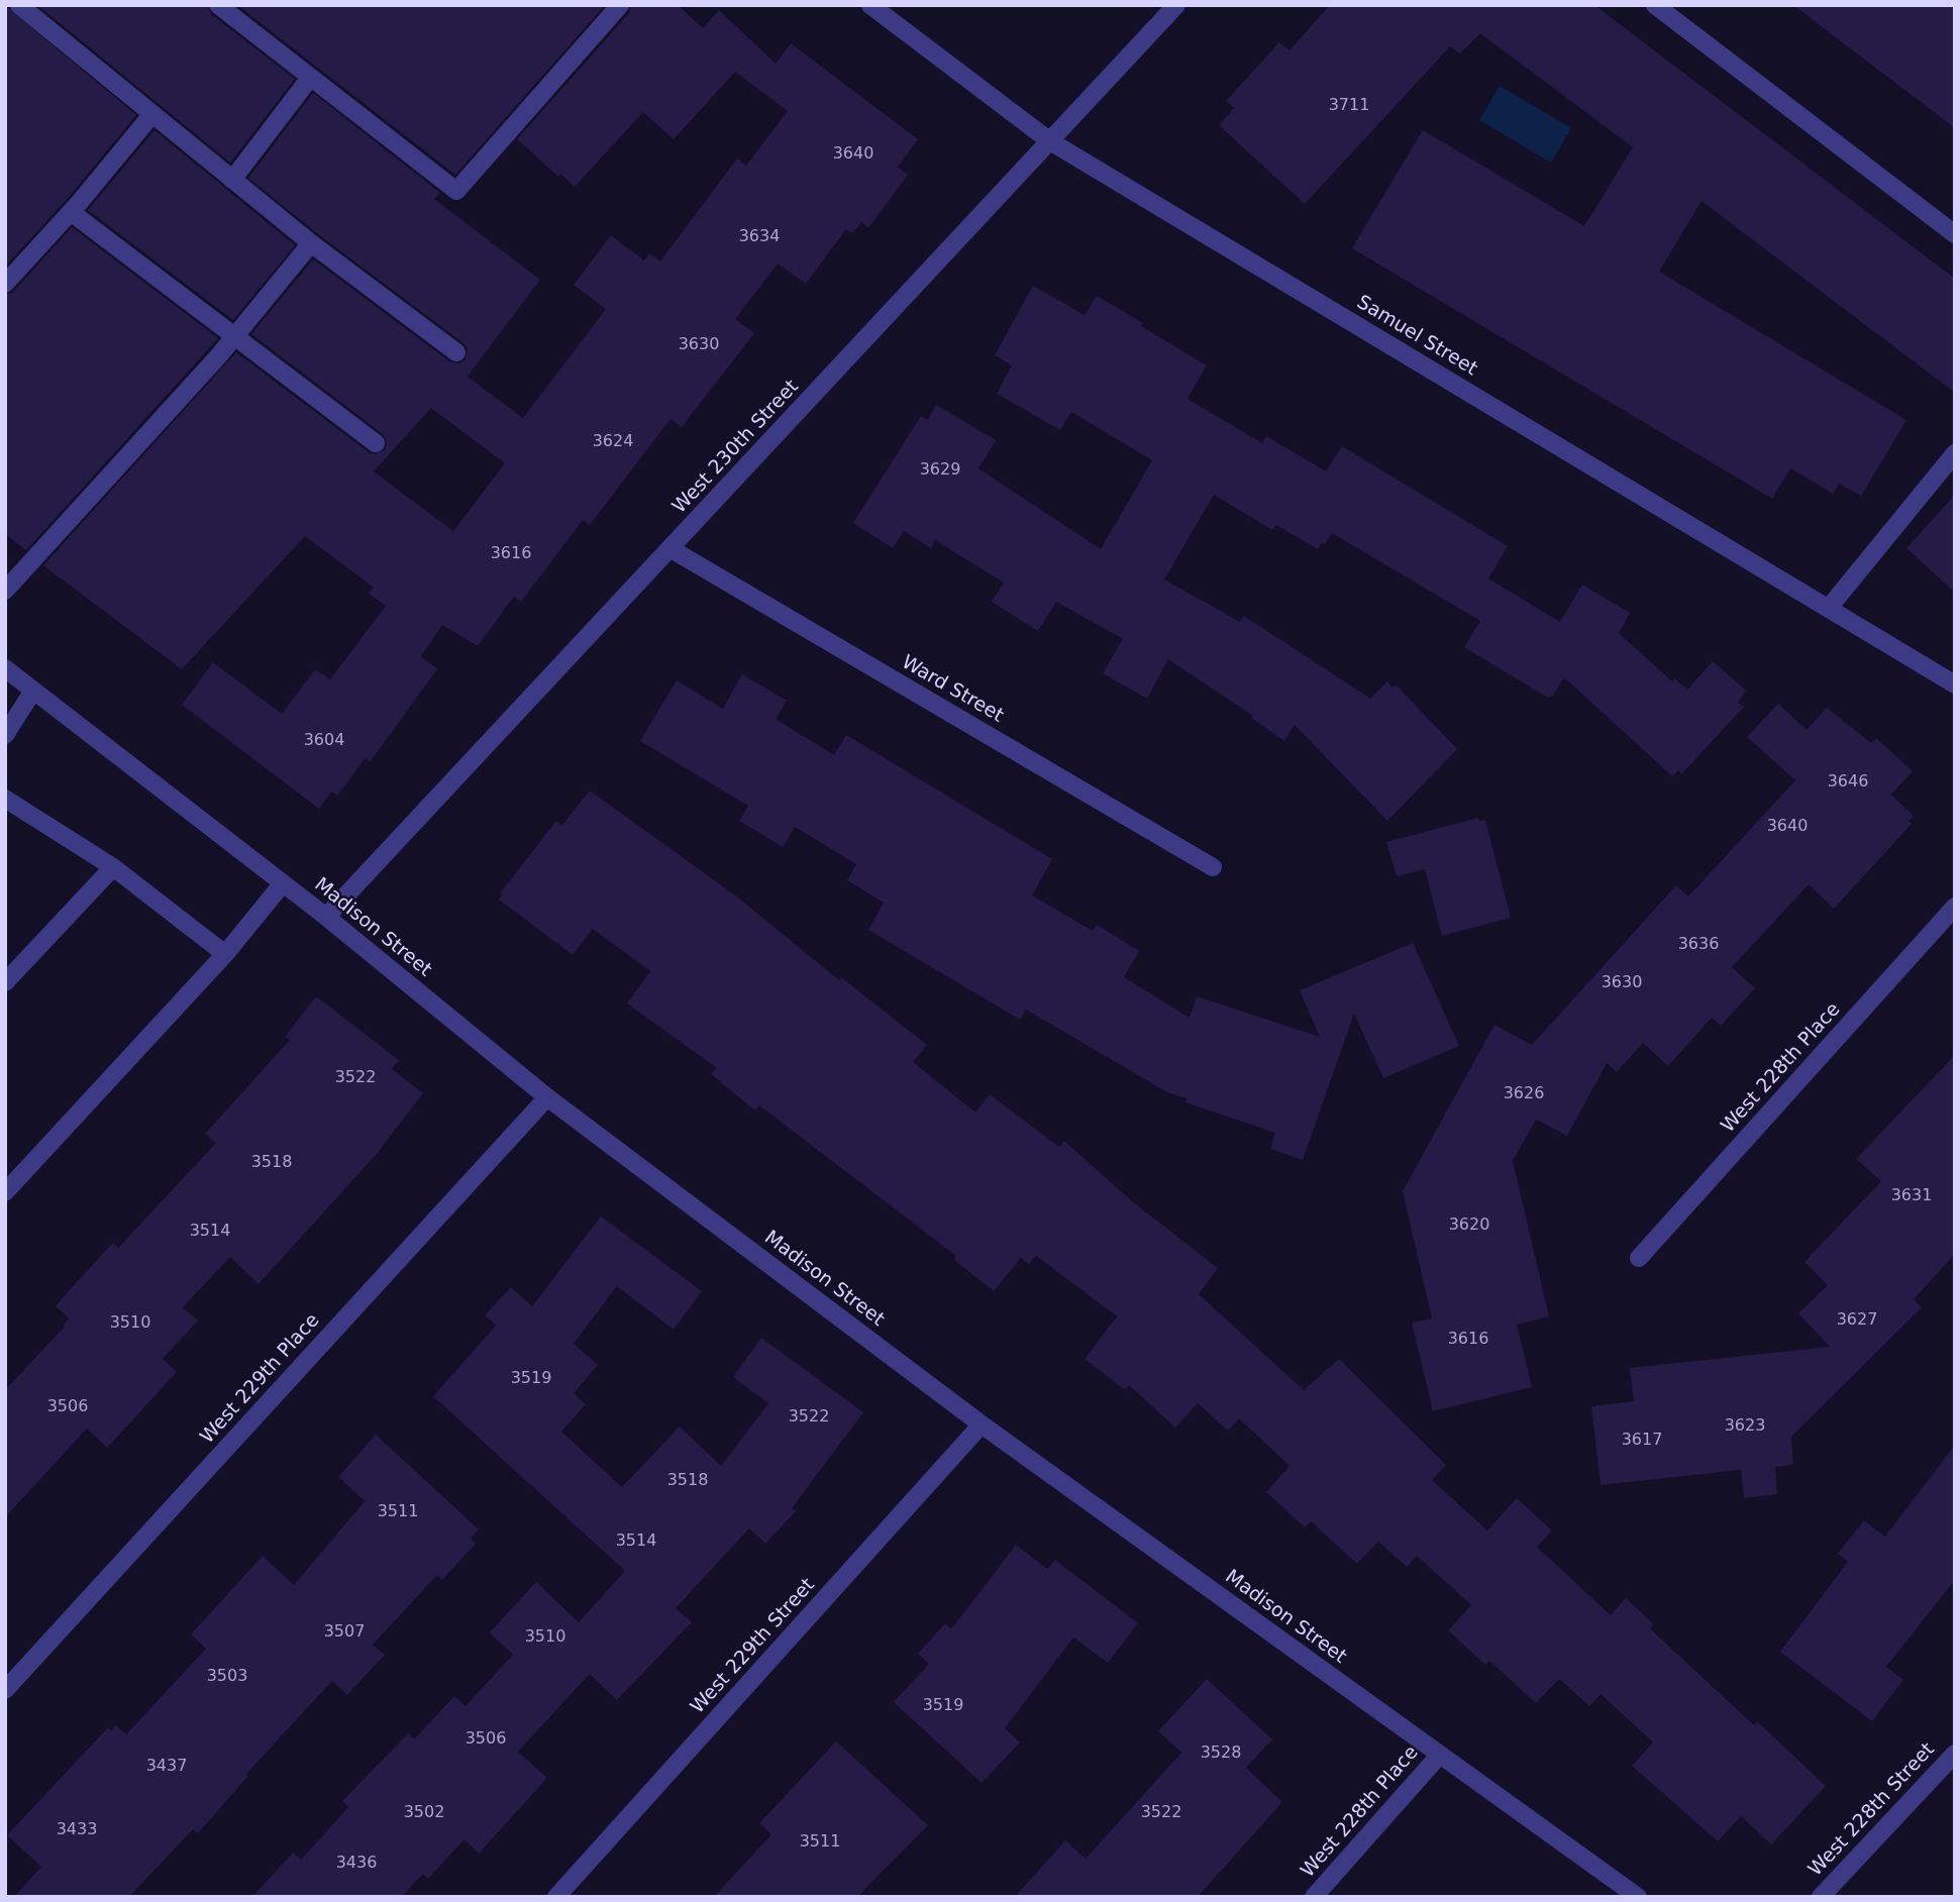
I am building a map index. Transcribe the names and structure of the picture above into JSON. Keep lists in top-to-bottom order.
{
  "streets": {
    "street": [
      "Samuel Street",
      "West 230th Street",
      "Ward Street",
      "Madison Street",
      "West 228th Place",
      "West 229th Place",
      "West 229th Street",
      "West 228th Street"
    ]
  },
  "crossings": [
    ["Samuel Street", "West 230th Street"],
    ["West 230th Street", "Ward Street"],
    ["West 230th Street", "Madison Street"],
    ["Madison Street", "West 228th Place"],
    ["Madison Street", "West 229th Place"],
    ["Madison Street", "West 229th Street"]
  ],
  "house_numbers": [
    "3711",
    "3640",
    "3634",
    "3630",
    "3624",
    "3629",
    "3616",
    "3604",
    "3646",
    "3640",
    "3636",
    "3630",
    "3522",
    "3626",
    "3518",
    "3631",
    "3620",
    "3514",
    "3627",
    "3510",
    "3616",
    "3519",
    "3506",
    "3522",
    "3623",
    "3617",
    "3518",
    "3511",
    "3514",
    "3507",
    "3510",
    "3503",
    "3519",
    "3506",
    "3528",
    "3437",
    "3502",
    "3522",
    "3433",
    "3511",
    "3436"
  ]
}
